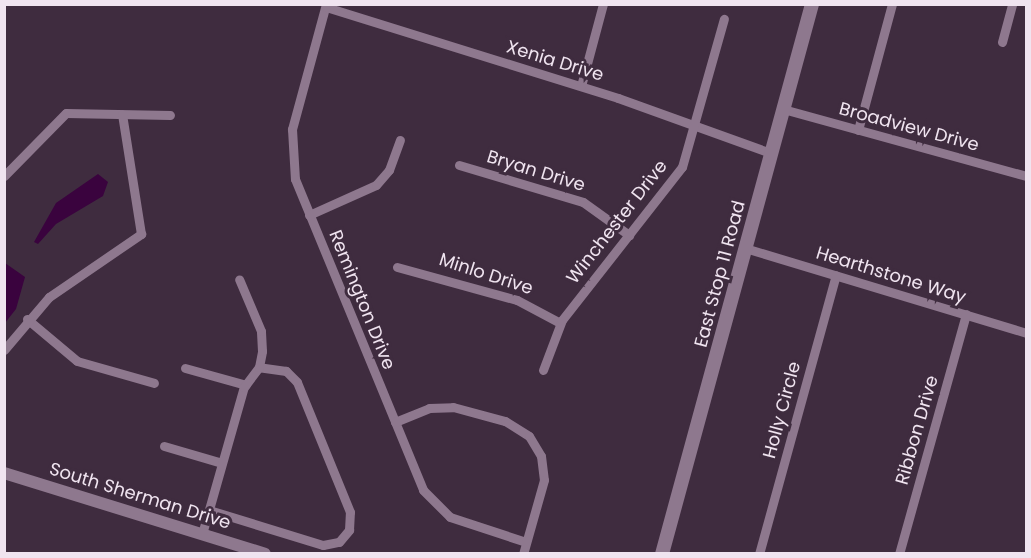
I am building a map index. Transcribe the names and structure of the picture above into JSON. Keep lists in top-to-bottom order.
{
  "streets": {
    "main road": ["East Stop 11 Road"],
    "street": [
      "Xenia Drive",
      "Broadview Drive",
      "Bryan Drive",
      "Winchester Drive",
      "Minlo Drive",
      "Hearthstone Way",
      "Remington Drive",
      "Holly Circle",
      "Ribbon Drive",
      "South Sherman Drive"
    ]
  },
  "crossings": [
    ["Xenia Drive", "Winchester Drive"],
    ["Xenia Drive", "East Stop 11 Road"],
    ["Xenia Drive", "Remington Drive"],
    ["Broadview Drive", "East Stop 11 Road"],
    ["Bryan Drive", "Winchester Drive"],
    ["Winchester Drive", "Minlo Drive"],
    ["East Stop 11 Road", "Hearthstone Way"],
    ["Hearthstone Way", "Holly Circle"],
    ["Hearthstone Way", "Ribbon Drive"]
  ]
}
